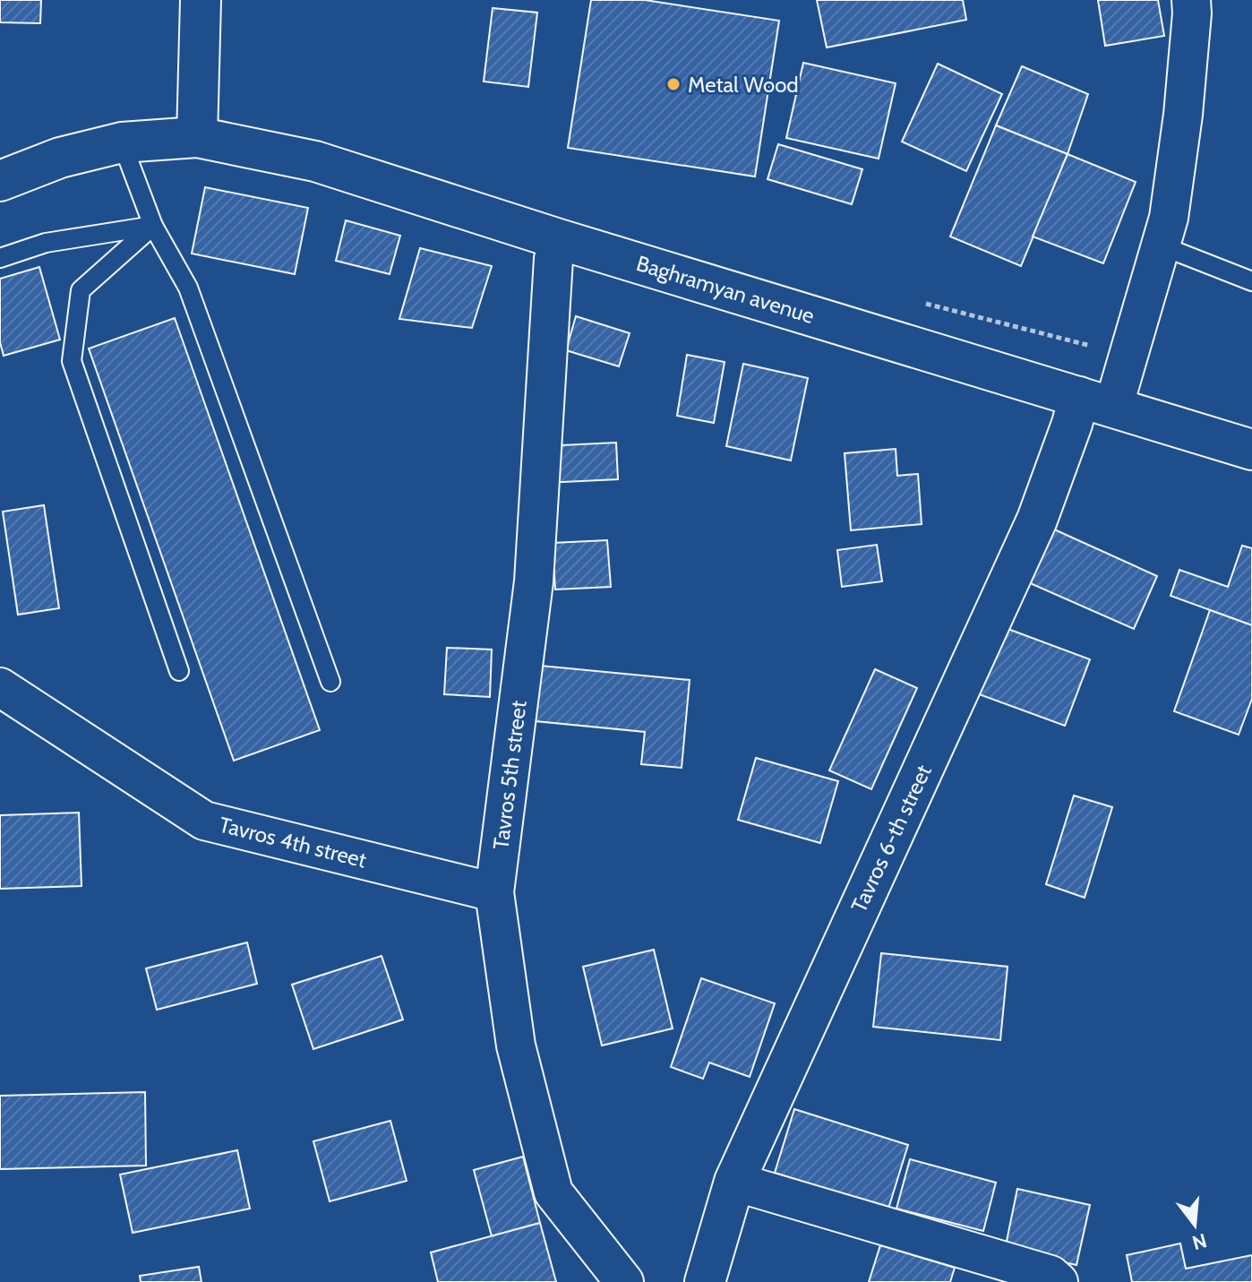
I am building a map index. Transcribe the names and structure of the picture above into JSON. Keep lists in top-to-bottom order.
{
  "streets": {
    "main road": ["Baghramyan avenue", "Tavros 6-th street"],
    "street": ["Tavros 5th street", "Tavros 4th street"]
  },
  "crossings": [
    ["Baghramyan avenue", "Tavros 5th street"],
    ["Baghramyan avenue", "Tavros 6-th street"],
    ["Tavros 5th street", "Tavros 4th street"]
  ],
  "places": ["Metal Wood"],
  "north": "bottom"
}
